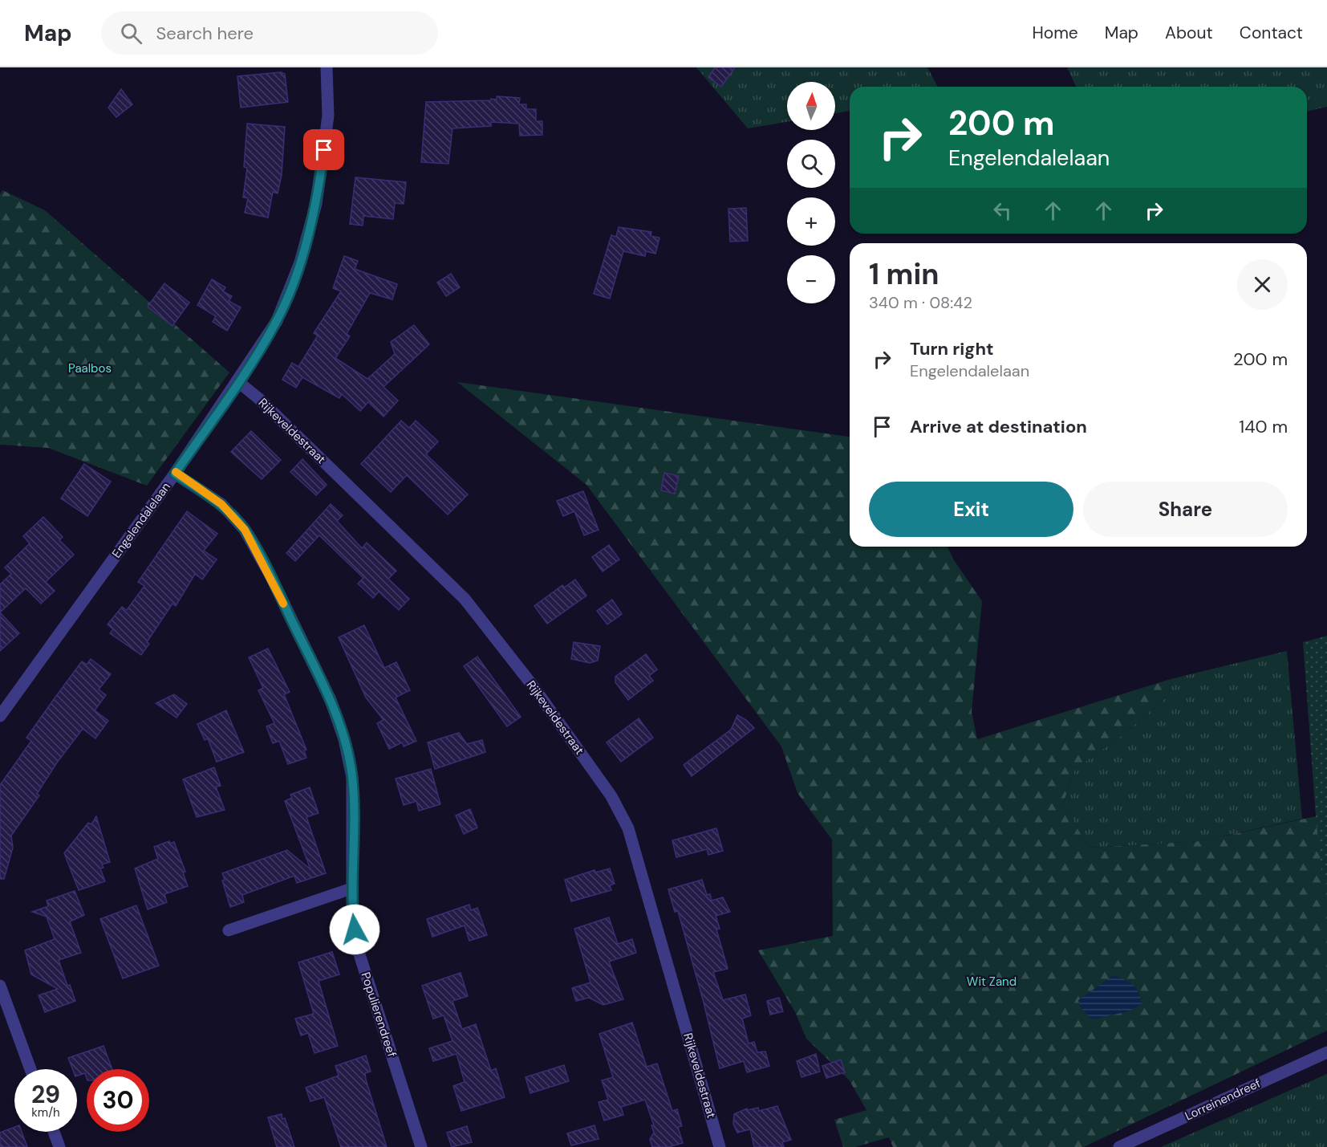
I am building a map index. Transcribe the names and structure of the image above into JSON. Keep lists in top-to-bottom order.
{
  "streets": {
    "street": [
      "Rijkeveldestraat",
      "Engelendalelaan",
      "Populierendreef",
      "Lorreinendreef"
    ]
  },
  "crossings": [
    ["Rijkeveldestraat", "Engelendalelaan"],
    ["Engelendalelaan", "Populierendreef"]
  ],
  "parks": ["Paalbos", "Wit Zand"],
  "north": "top",
  "page": {
    "header": "Map",
    "search": "Search here",
    "nav": [
      "Home",
      "Map",
      "About",
      "Contact"
    ],
    "map_buttons": ["+", "−"],
    "turn": ["200 m", "Engelendalelaan"],
    "heading": ["1 min", "340 m · 08:42"],
    "list": [
      {
        "name": "Turn right",
        "note": "Engelendalelaan",
        "value": "200 m"
      },
      {
        "name": "Arrive at destination",
        "value": "140 m"
      }
    ],
    "buttons": ["Exit", "Share"],
    "speed": "29 km/h",
    "limit": "30"
  }
}
